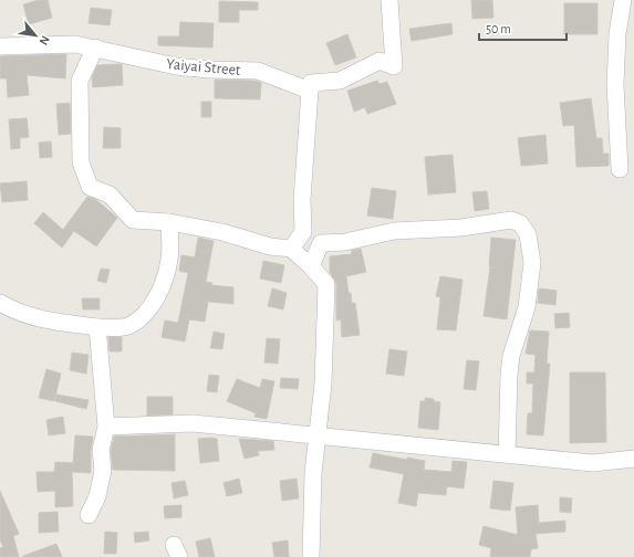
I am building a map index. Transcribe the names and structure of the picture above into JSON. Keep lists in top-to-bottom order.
{
  "streets": {
    "street": ["Yaiyai Street"]
  },
  "scale_bar": "50 m",
  "north": "bottom right"
}
